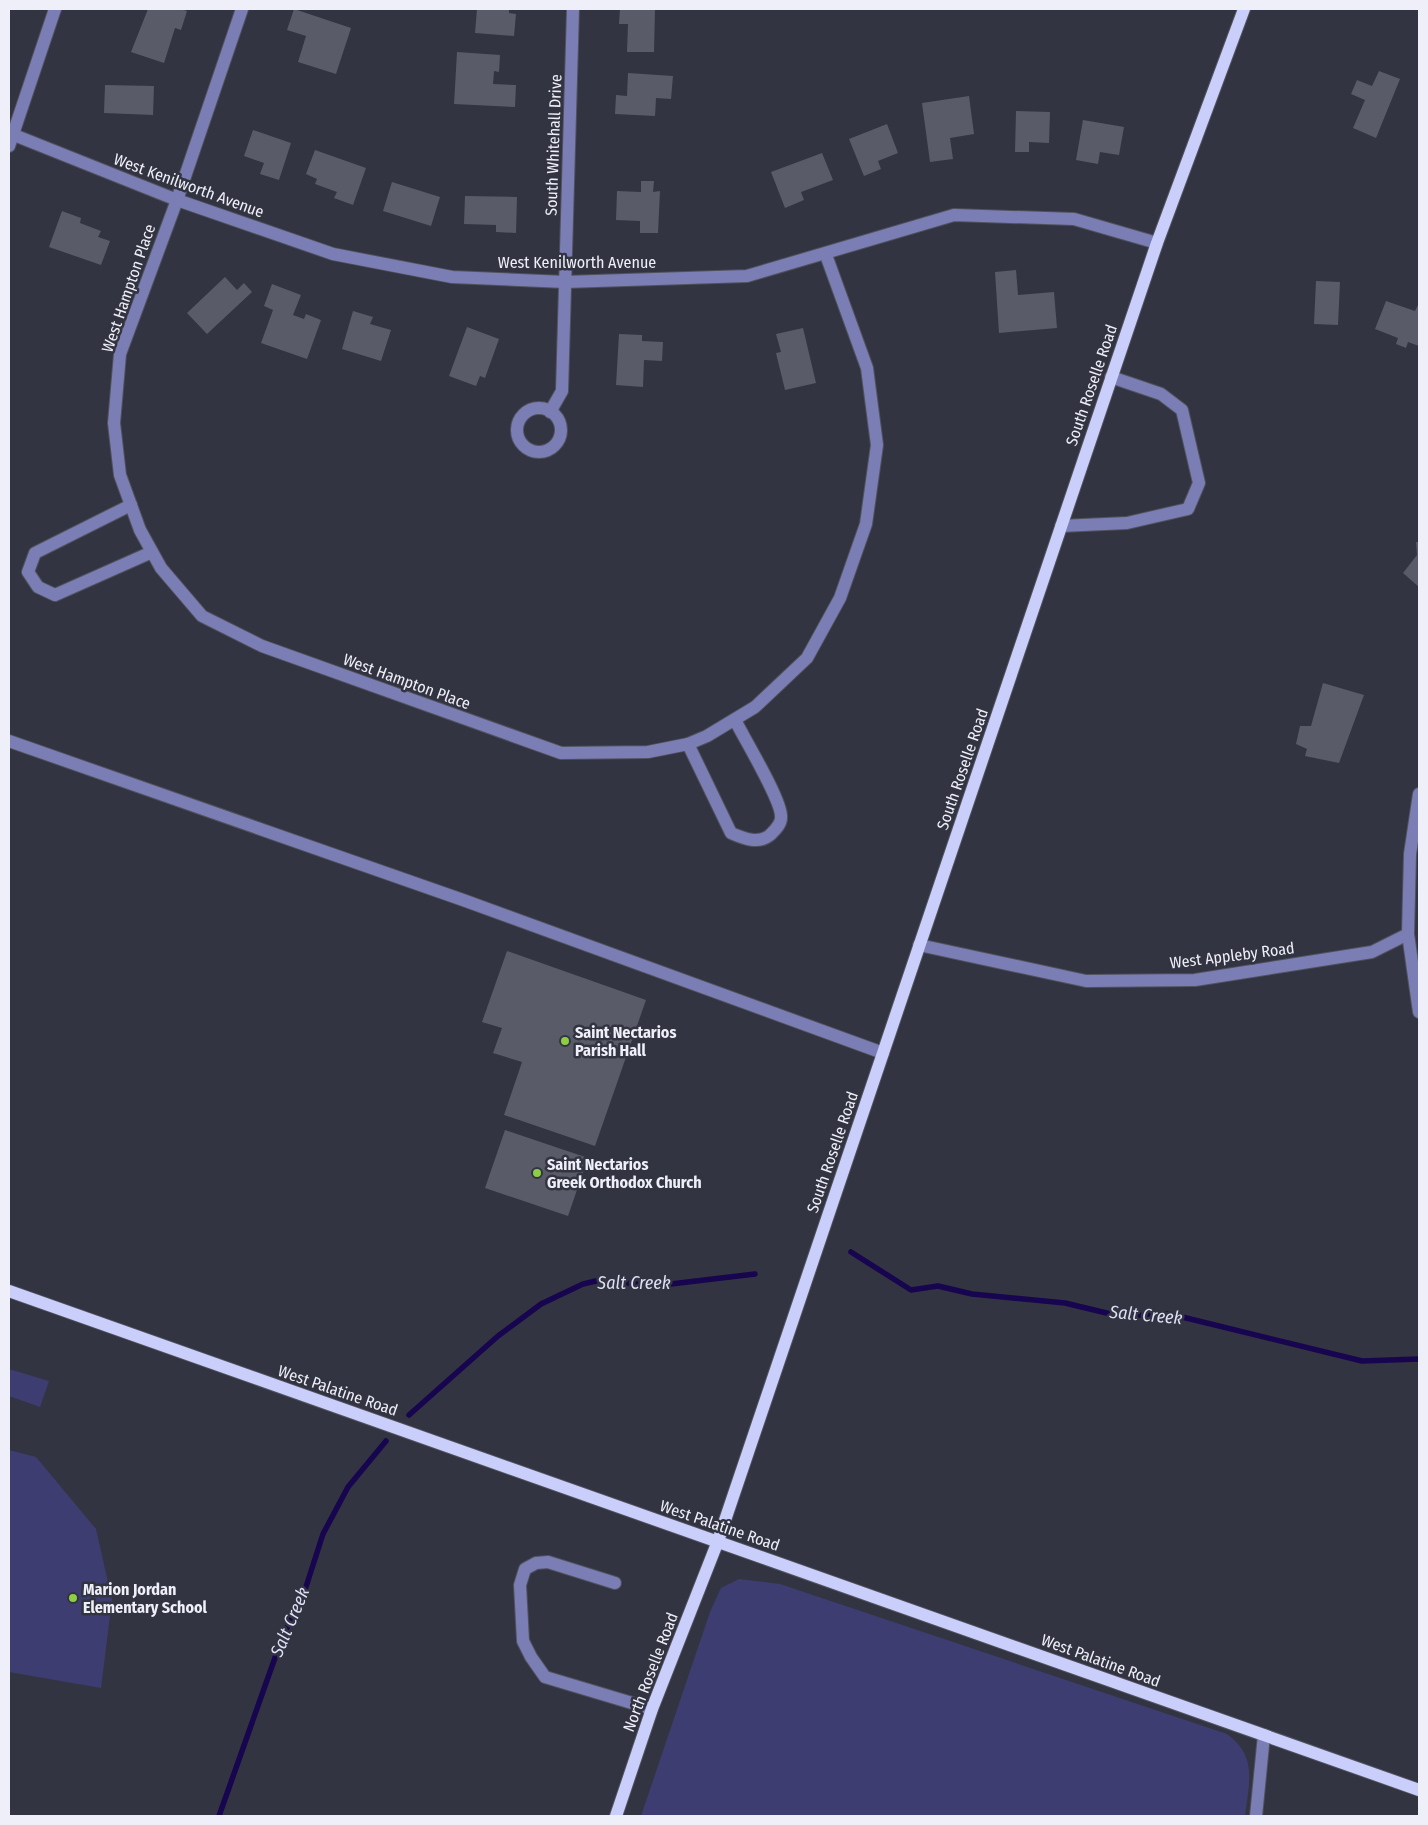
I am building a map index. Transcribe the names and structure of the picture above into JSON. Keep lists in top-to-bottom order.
{
  "streets": {
    "main road": ["South Roselle Road", "West Palatine Road", "North Roselle Road"],
    "street": [
      "South Whitehall Drive",
      "West Kenilworth Avenue",
      "West Hampton Place",
      "West Appleby Road"
    ]
  },
  "crossings": [
    ["South Whitehall Drive", "West Kenilworth Avenue"],
    ["West Kenilworth Avenue", "West Hampton Place"],
    ["West Kenilworth Avenue", "South Roselle Road"],
    ["South Roselle Road", "West Appleby Road"],
    ["South Roselle Road", "West Palatine Road"],
    ["South Roselle Road", "North Roselle Road"],
    ["West Palatine Road", "North Roselle Road"]
  ],
  "water": ["Salt Creek"],
  "places": ["Saint Nectarios Parish Hall", "Saint Nectarios Greek Orthodox Church", "Marion Jordan Elementary School"]
}
